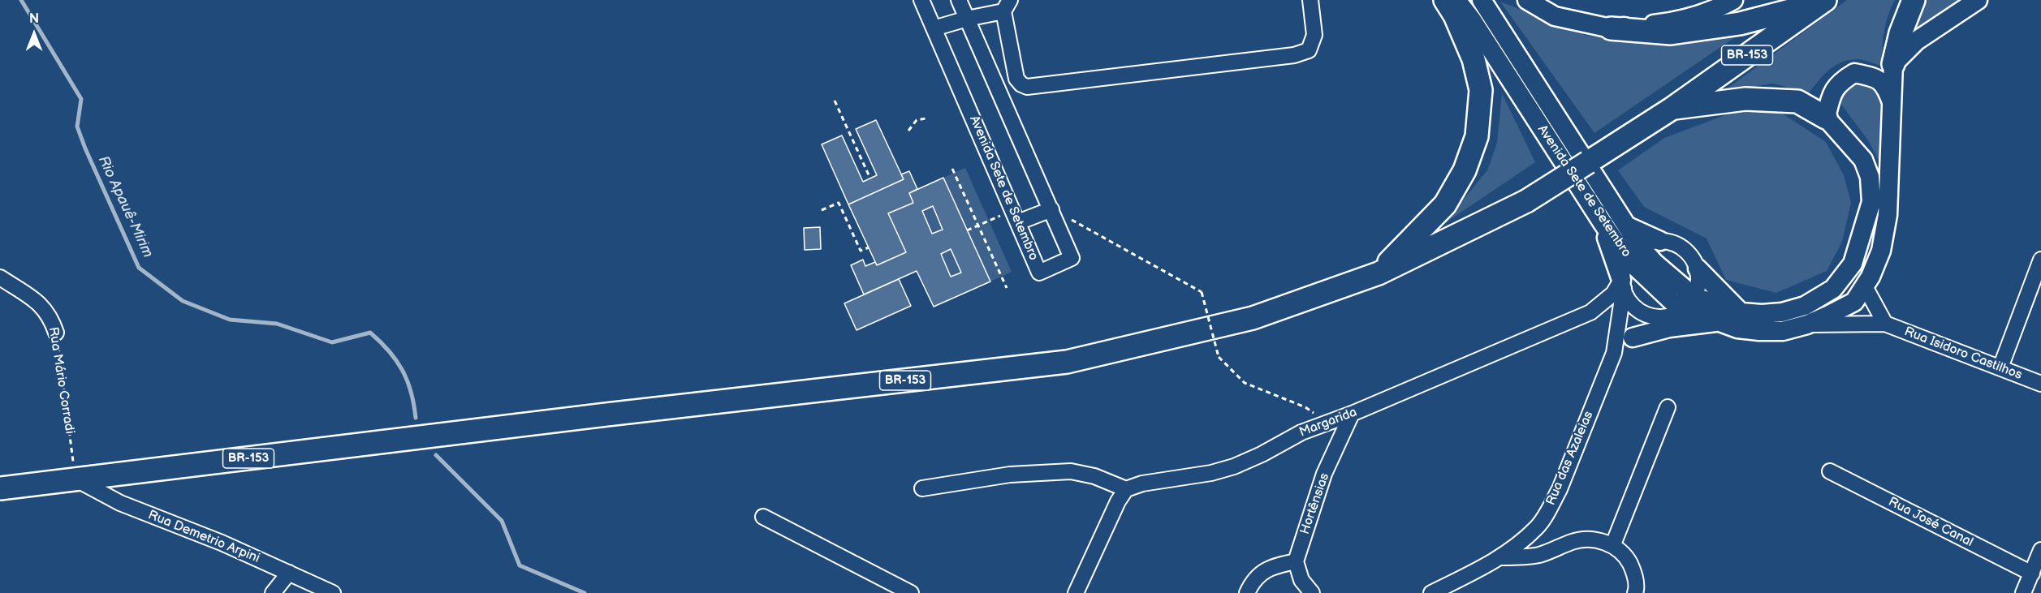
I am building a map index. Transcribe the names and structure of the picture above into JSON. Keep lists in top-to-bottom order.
{
  "streets": {
    "highway": ["BR-153"],
    "main road": ["Avenida Sete de Setembro"],
    "street": [
      "Rua Isidoro Castilhos",
      "Rua Mário Corradi",
      "Margarida",
      "Rua das Azaleias",
      "Hortênsias",
      "Rua José Canal",
      "Rua Demetrio Arpini"
    ]
  },
  "crossings": [
    ["BR-153", "Rua Mário Corradi"],
    ["BR-153", "Rua Demetrio Arpini"],
    ["Avenida Sete de Setembro", "Rua Isidoro Castilhos"],
    ["Rua Mário Corradi", "Rua Demetrio Arpini"],
    ["Margarida", "Rua das Azaleias"],
    ["Margarida", "Hortênsias"]
  ],
  "water": ["Rio Apauê-Mirim"],
  "north": "top"
}
